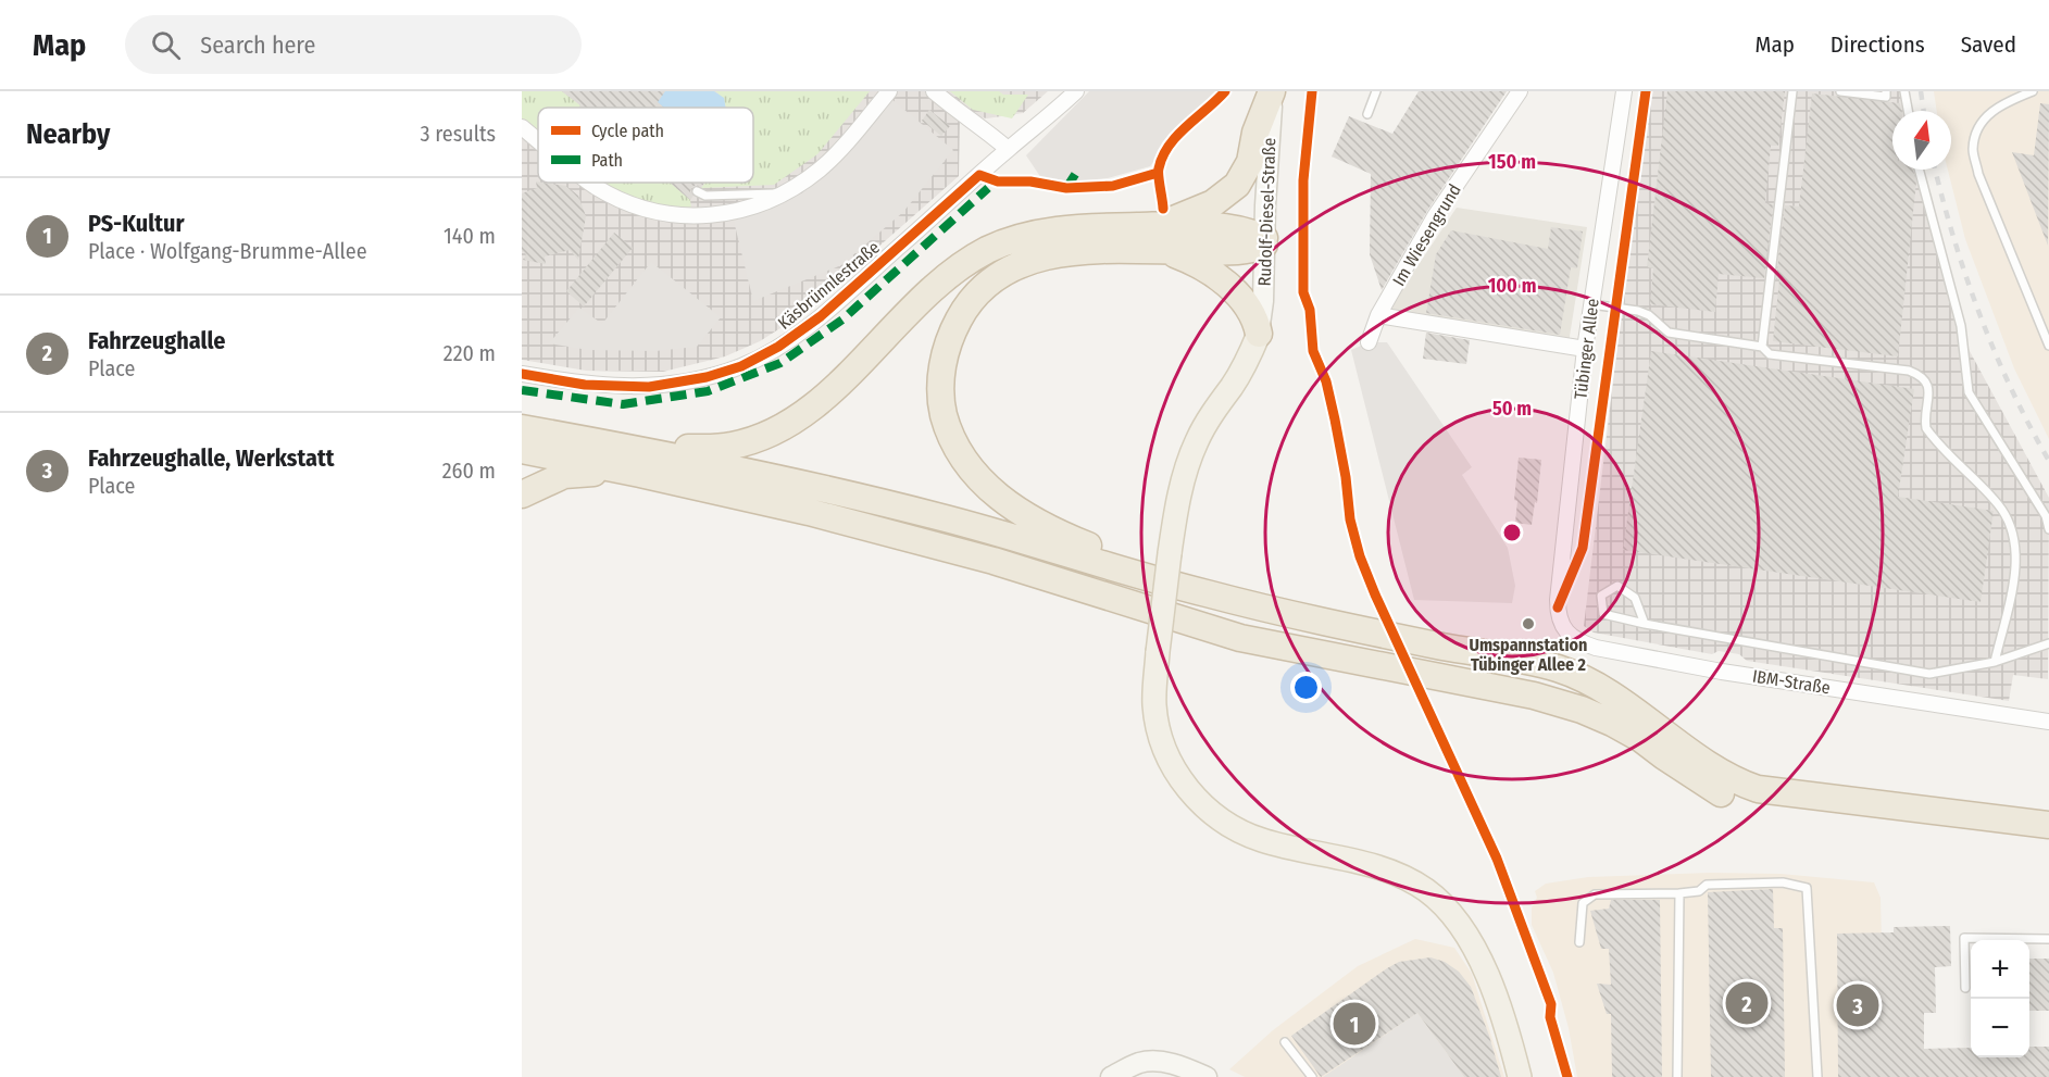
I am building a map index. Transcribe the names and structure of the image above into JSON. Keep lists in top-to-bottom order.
{
  "streets": {
    "main road": ["Rudolf-Diesel-Straße"],
    "street": [
      "Im Wiesengrund",
      "Käsbrünnlestraße",
      "Tübinger Allee",
      "IBM-Straße"
    ]
  },
  "crossings": [
    ["Tübinger Allee", "IBM-Straße"]
  ],
  "places": ["Umspannstation Tübinger Allee 2"],
  "legend": ["Cycle path", "Path"],
  "north": "top",
  "page": {
    "header": "Map",
    "search": "Search here",
    "nav": ["Map", "Directions", "Saved"],
    "heading": ["Nearby", "3 results"],
    "list": [
      {
        "mark": "1",
        "name": "PS-Kultur",
        "note": "Place · Wolfgang-Brumme-Allee",
        "value": "140 m"
      },
      {
        "mark": "2",
        "name": "Fahrzeughalle",
        "note": "Place",
        "value": "220 m"
      },
      {
        "mark": "3",
        "name": "Fahrzeughalle, Werkstatt",
        "note": "Place",
        "value": "260 m"
      }
    ],
    "map_buttons": ["+", "−"],
    "pins": ["2", "3", "1"]
  },
  "rings": ["150 m", "100 m", "50 m"]
}
